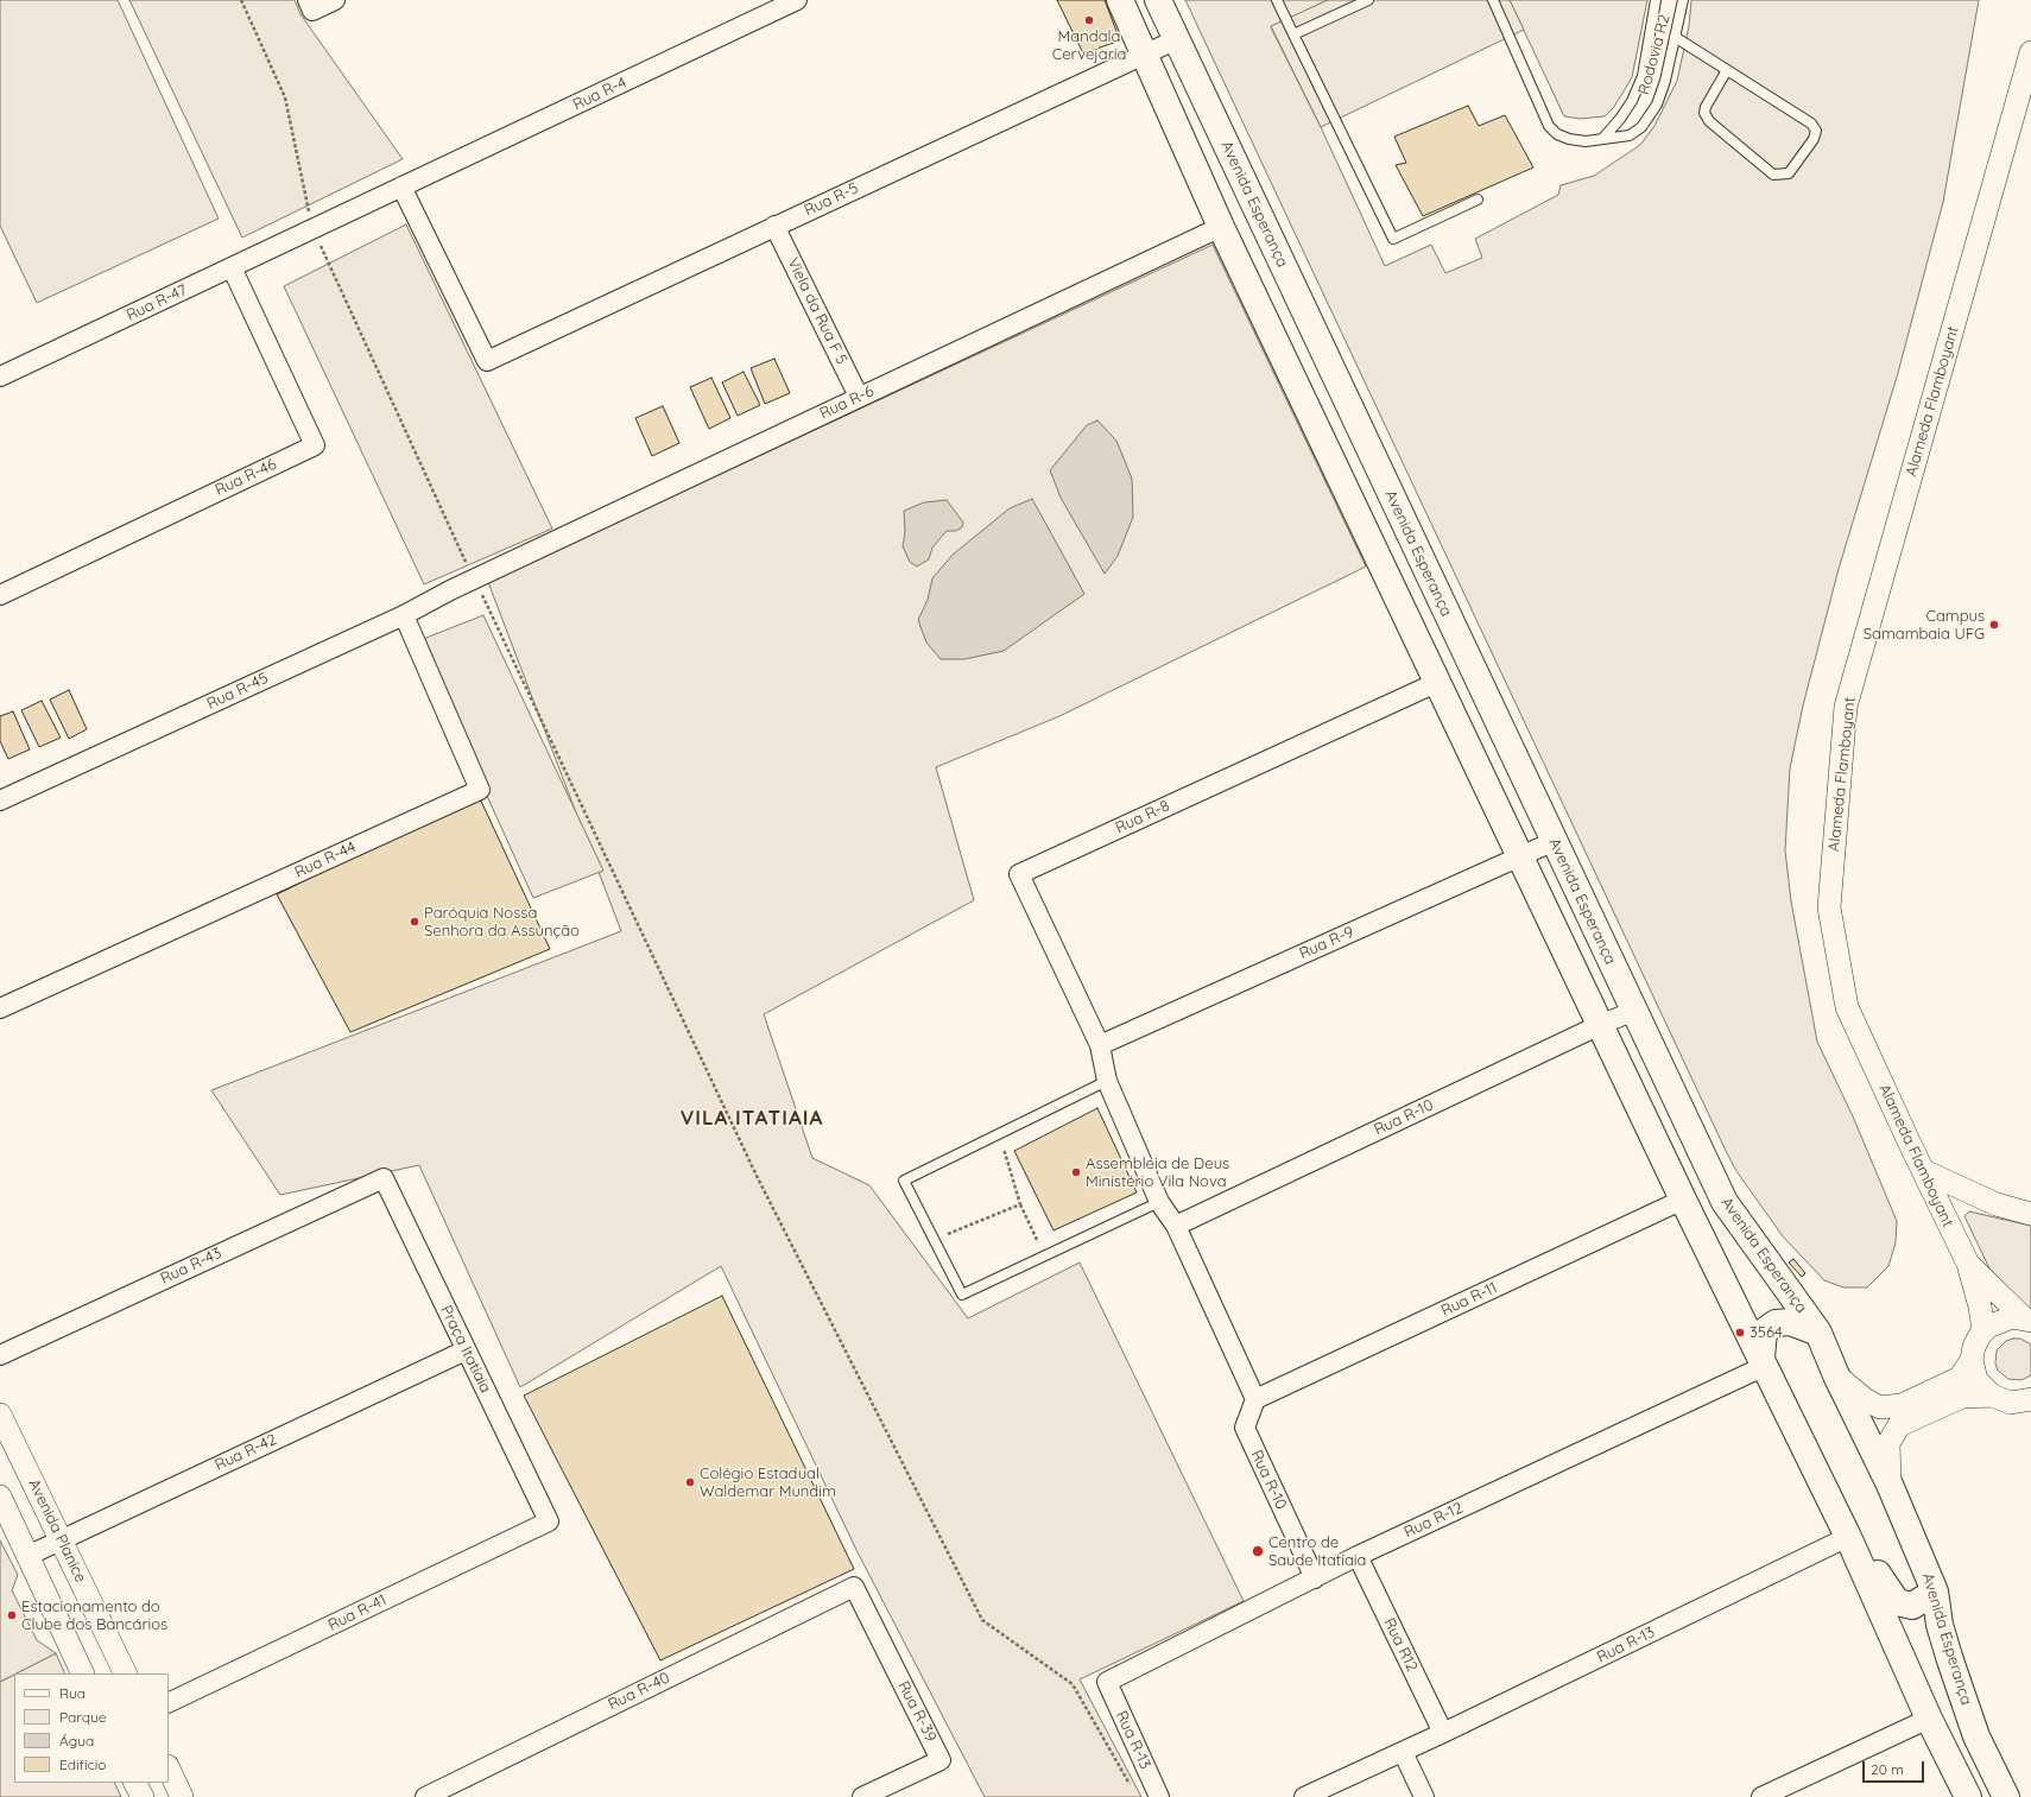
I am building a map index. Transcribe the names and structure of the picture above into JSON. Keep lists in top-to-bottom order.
{
  "streets": {
    "main road": ["Avenida Esperança"],
    "street": [
      "Rua R-4",
      "Rua R-5",
      "Rua R-47",
      "Viela da Rua F 5",
      "Alameda Flamboyant",
      "Rua R-6",
      "Rua R-46",
      "Rua R-45",
      "Rua R-8",
      "Rua R-44",
      "Rua R-9",
      "Rua R-10",
      "Rua R-43",
      "Rua R-11",
      "Praça Itatiaia",
      "Rua R-42",
      "Rua R-12",
      "Avenida Planice",
      "Rua R-41",
      "Rua R12",
      "Rua R-13",
      "Rua R-40",
      "Rua R-39"
    ],
    "lane": ["Rodovia R2"]
  },
  "crossings": [
    ["Rua R-4", "Rua R-5"],
    ["Rua R-4", "Rua R-47"],
    ["Rua R-5", "Avenida Esperança"],
    ["Rua R-5", "Viela da Rua F 5"],
    ["Avenida Esperança", "Rua R-9"],
    ["Avenida Esperança", "Rua R-10"],
    ["Rua R-47", "Rua R-46"],
    ["Viela da Rua F 5", "Rua R-6"],
    ["Rua R-6", "Rua R-45"],
    ["Rua R-45", "Rua R-44"],
    ["Rua R-8", "Rua R-9"],
    ["Rua R-10", "Rua R-11"],
    ["Rua R-10", "Rua R-12"],
    ["Rua R-43", "Praça Itatiaia"],
    ["Praça Itatiaia", "Rua R-42"],
    ["Praça Itatiaia", "Rua R-41"],
    ["Rua R-42", "Avenida Planice"],
    ["Rua R-12", "Rua R12"],
    ["Rua R-12", "Rua R-13"],
    ["Rua R12", "Rua R-13"],
    ["Rua R-40", "Rua R-39"]
  ],
  "districts": ["VILA ITATIAIA"],
  "places": [
    "Mandala Cervejaria",
    "Campus Samambaia UFG",
    "Paróquia Nossa Senhora da Assunção",
    "Assembleia de Deus Ministério Vila Nova",
    "3564",
    "Colégio Estadual Waldemar Mundim",
    "Centro de Saude Itatiaia",
    "Estacionamento do Clube dos Bancários"
  ],
  "legend": [
    "Rua",
    "Parque",
    "Água",
    "Edifício"
  ],
  "scale_bar": "20 m"
}
